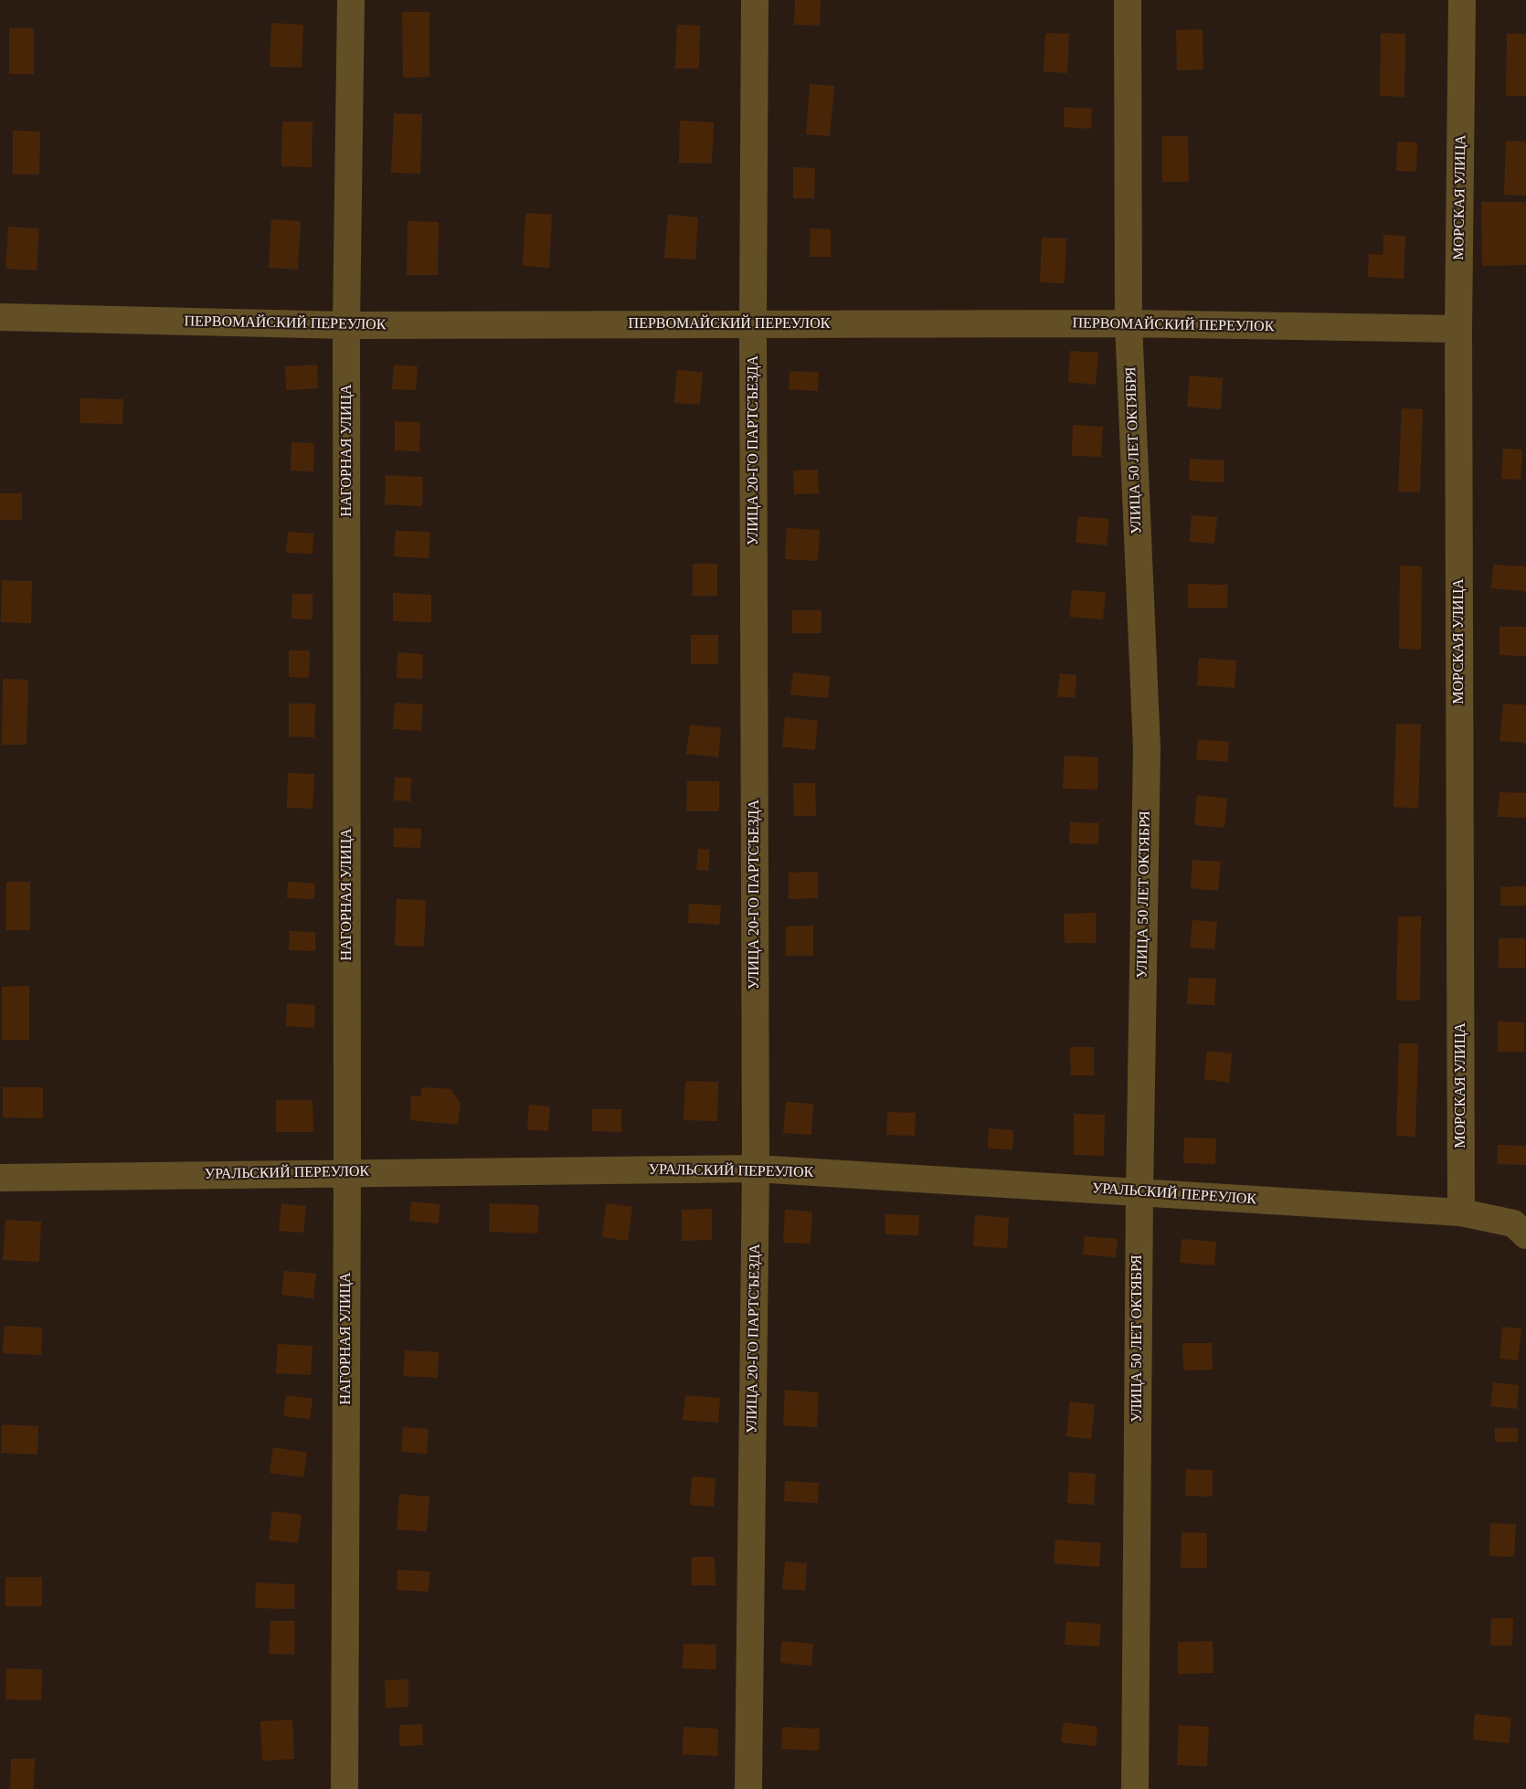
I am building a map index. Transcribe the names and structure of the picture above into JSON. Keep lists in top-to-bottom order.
{
  "streets": {
    "street": [
      "МОРСКАЯ УЛИЦА",
      "ПЕРВОМАЙСКИЙ ПЕРЕУЛОК",
      "НАГОРНАЯ УЛИЦА",
      "УЛИЦА 20-ГО ПАРТСЪЕЗДА",
      "УЛИЦА 50 ЛЕТ ОКТЯБРЯ",
      "УРАЛЬСКИЙ ПЕРЕУЛОК"
    ]
  },
  "crossings": [
    ["МОРСКАЯ УЛИЦА", "ПЕРВОМАЙСКИЙ ПЕРЕУЛОК"],
    ["МОРСКАЯ УЛИЦА", "УРАЛЬСКИЙ ПЕРЕУЛОК"],
    ["ПЕРВОМАЙСКИЙ ПЕРЕУЛОК", "НАГОРНАЯ УЛИЦА"],
    ["ПЕРВОМАЙСКИЙ ПЕРЕУЛОК", "УЛИЦА 20-ГО ПАРТСЪЕЗДА"],
    ["ПЕРВОМАЙСКИЙ ПЕРЕУЛОК", "УЛИЦА 50 ЛЕТ ОКТЯБРЯ"],
    ["НАГОРНАЯ УЛИЦА", "УРАЛЬСКИЙ ПЕРЕУЛОК"],
    ["УЛИЦА 20-ГО ПАРТСЪЕЗДА", "УРАЛЬСКИЙ ПЕРЕУЛОК"],
    ["УЛИЦА 50 ЛЕТ ОКТЯБРЯ", "УРАЛЬСКИЙ ПЕРЕУЛОК"]
  ]
}
